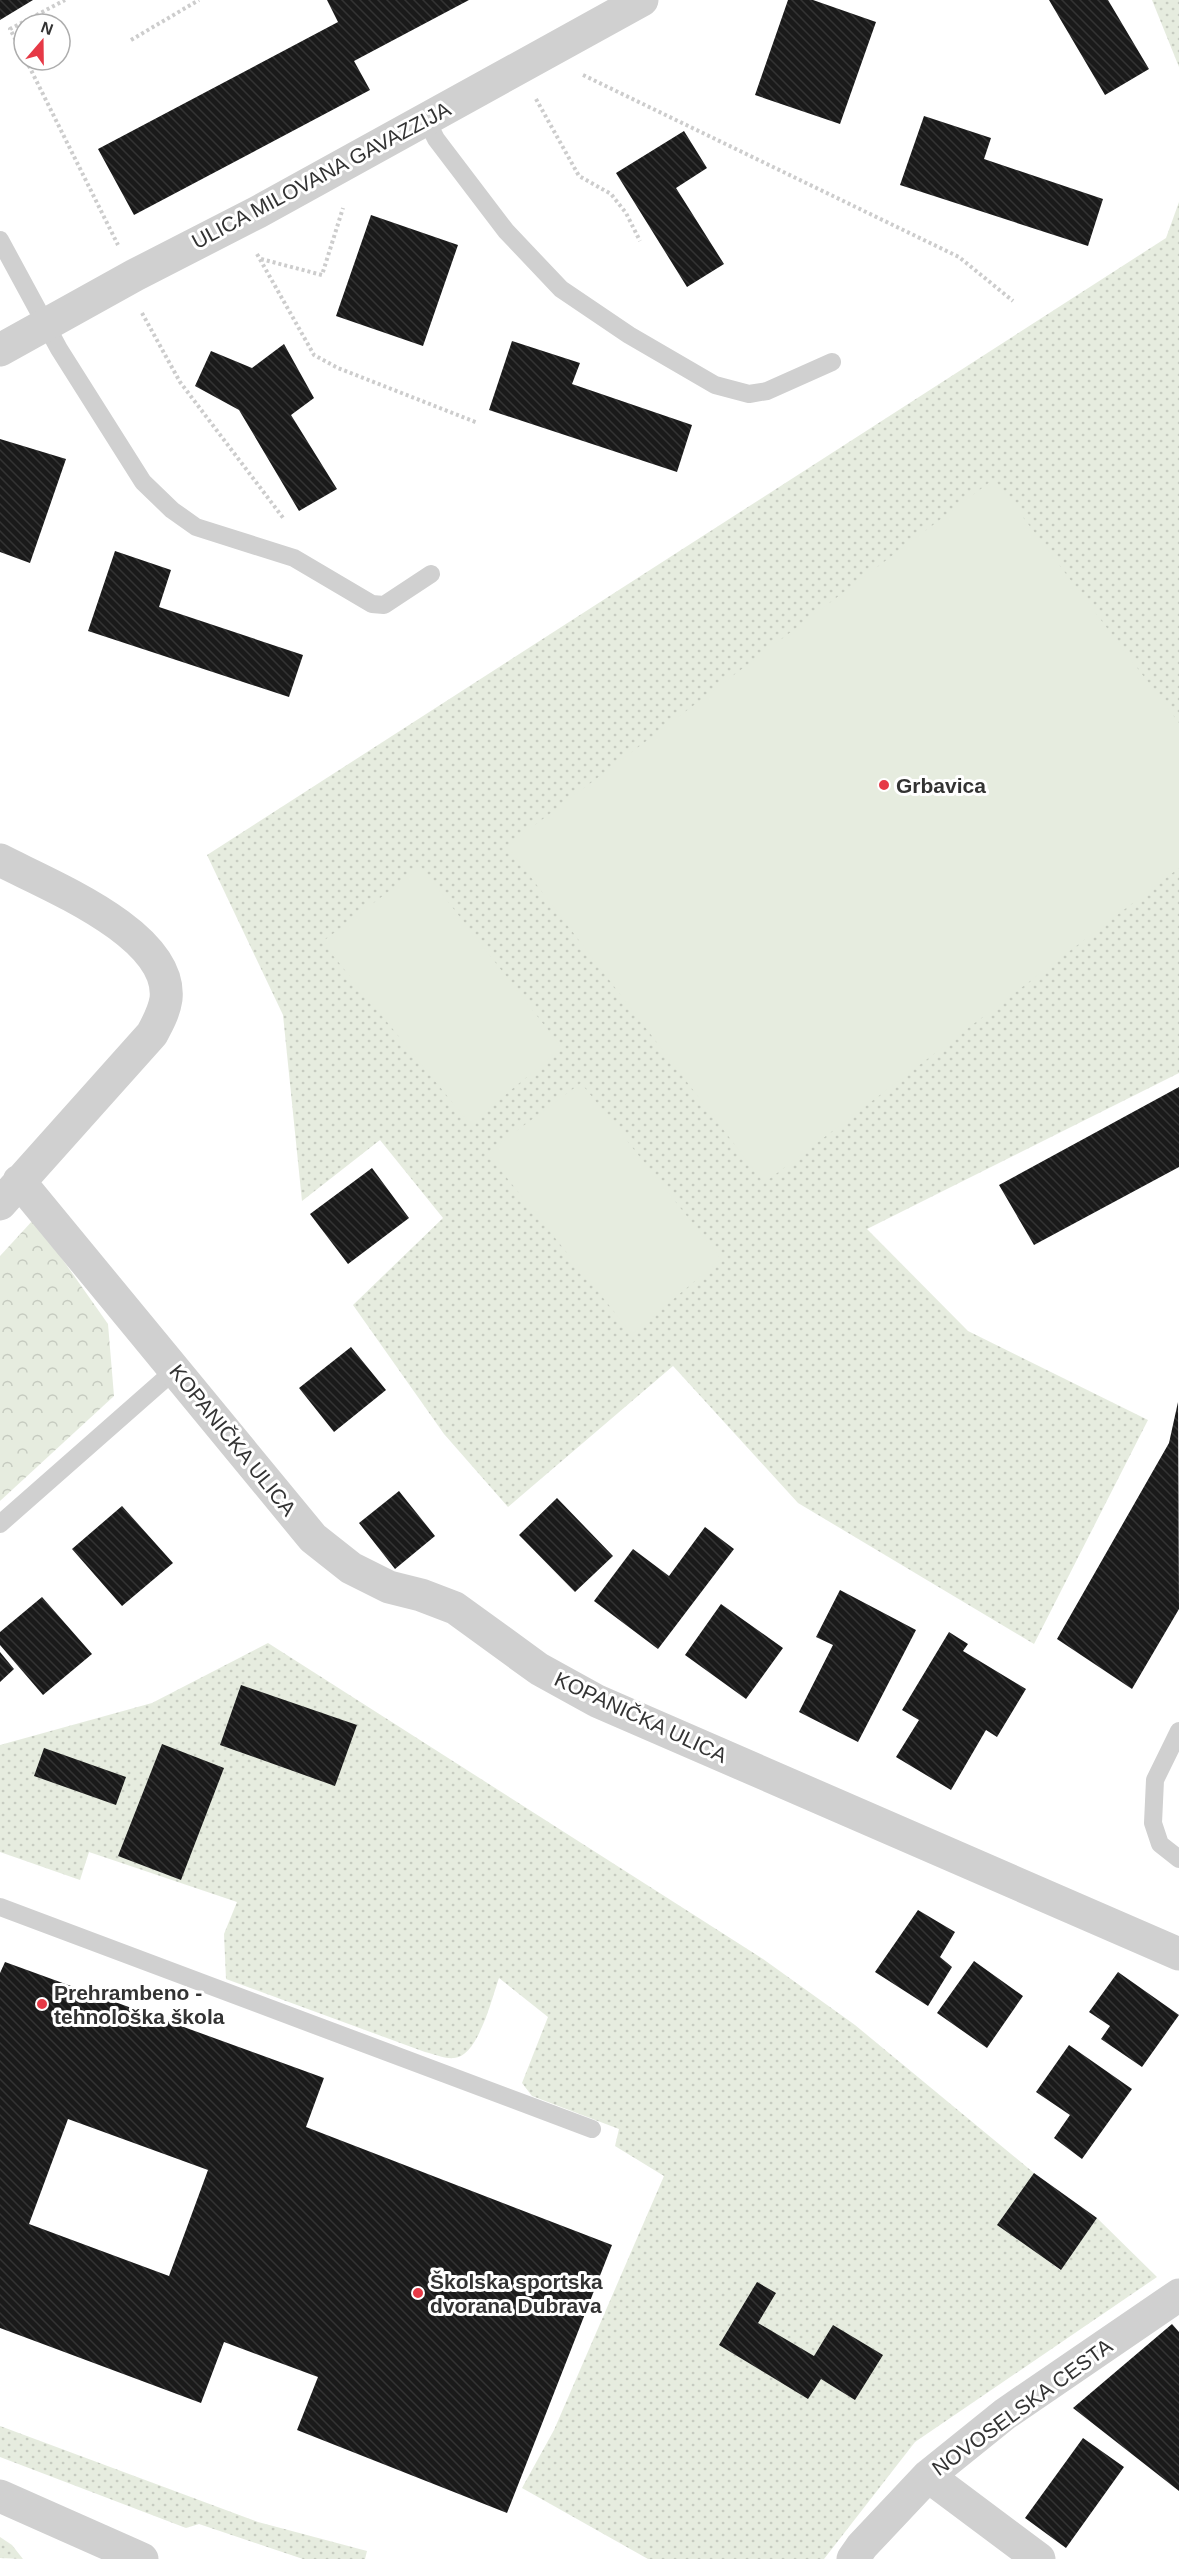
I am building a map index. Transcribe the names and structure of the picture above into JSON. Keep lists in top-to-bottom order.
{
  "streets": {
    "street": ["ULICA MILOVANA GAVAZZIJA", "KOPANIČKA ULICA", "NOVOSELSKA CESTA"]
  },
  "places": ["Grbavica", "Prehrambeno - tehnološka škola", "Školska sportska dvorana Dubrava"],
  "north": "top"
}
